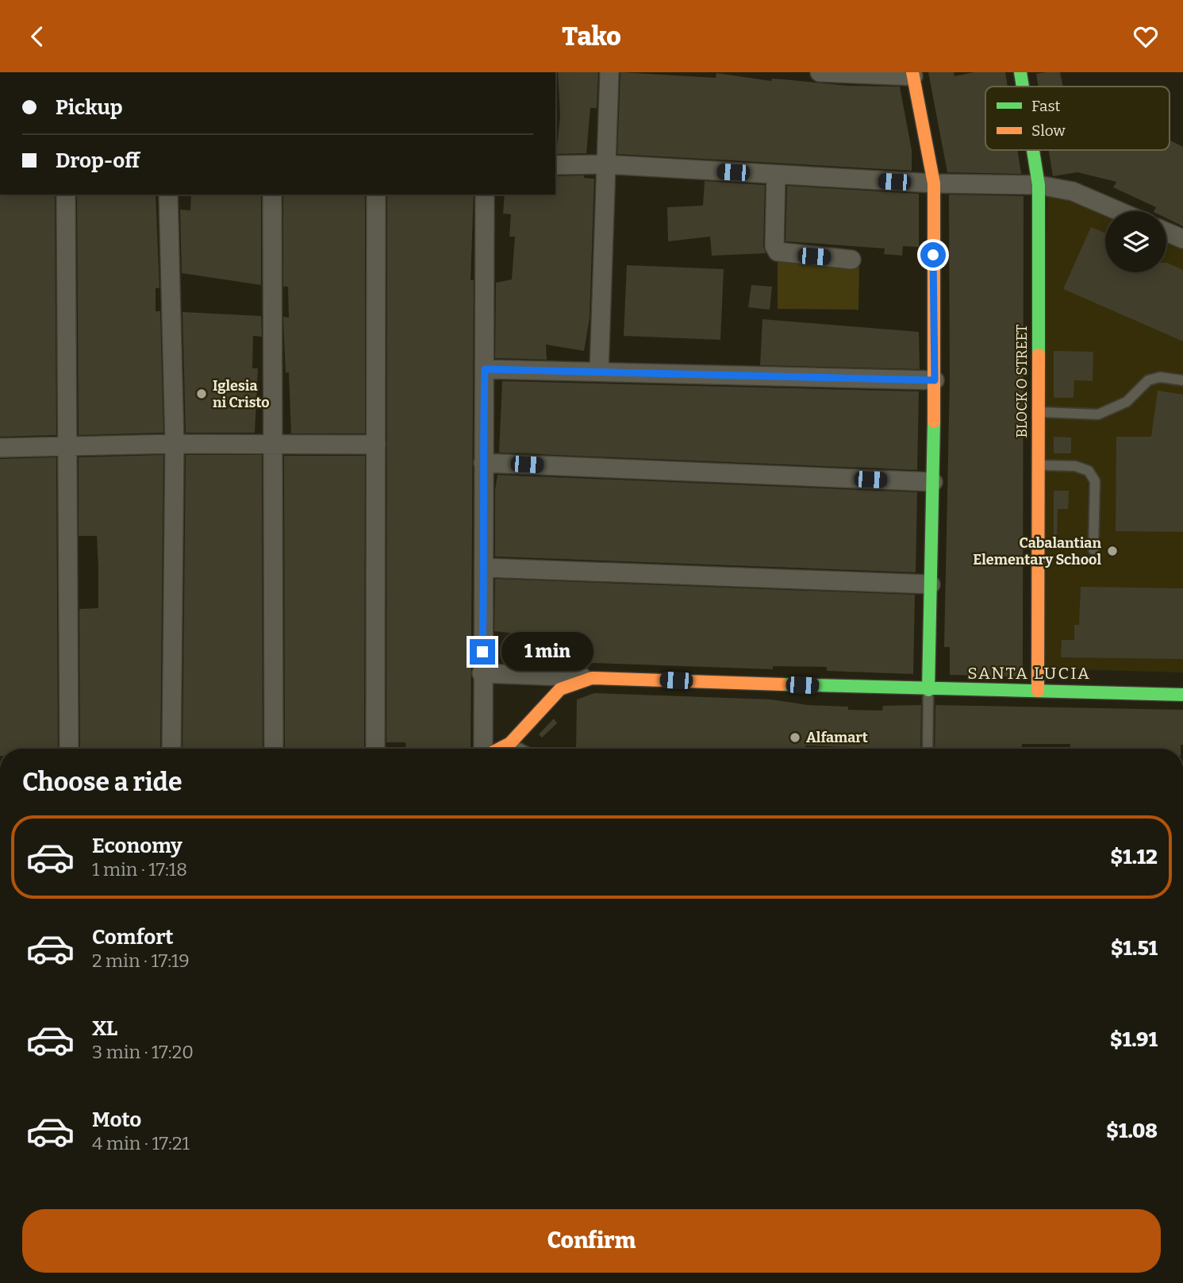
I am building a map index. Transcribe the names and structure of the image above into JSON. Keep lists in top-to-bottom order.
{
  "streets": {
    "street": ["BLOCK O STREET"]
  },
  "districts": ["SANTA LUCIA"],
  "places": ["Iglesia ni Cristo", "Cabalantian Elementary School", "Alfamart"],
  "legend": ["Fast", "Slow"],
  "page": {
    "header": "Tako",
    "banner": ["Pickup", "Drop-off"],
    "bubble": "1 min",
    "heading": "Choose a ride",
    "list": [
      {
        "name": "Economy",
        "note": "1 min · 17:18",
        "value": "$1.12"
      },
      {
        "name": "Comfort",
        "note": "2 min · 17:19",
        "value": "$1.51"
      },
      {
        "name": "XL",
        "note": "3 min · 17:20",
        "value": "$1.91"
      },
      {
        "name": "Moto",
        "note": "4 min · 17:21",
        "value": "$1.08"
      }
    ],
    "buttons": "Confirm"
  }
}
